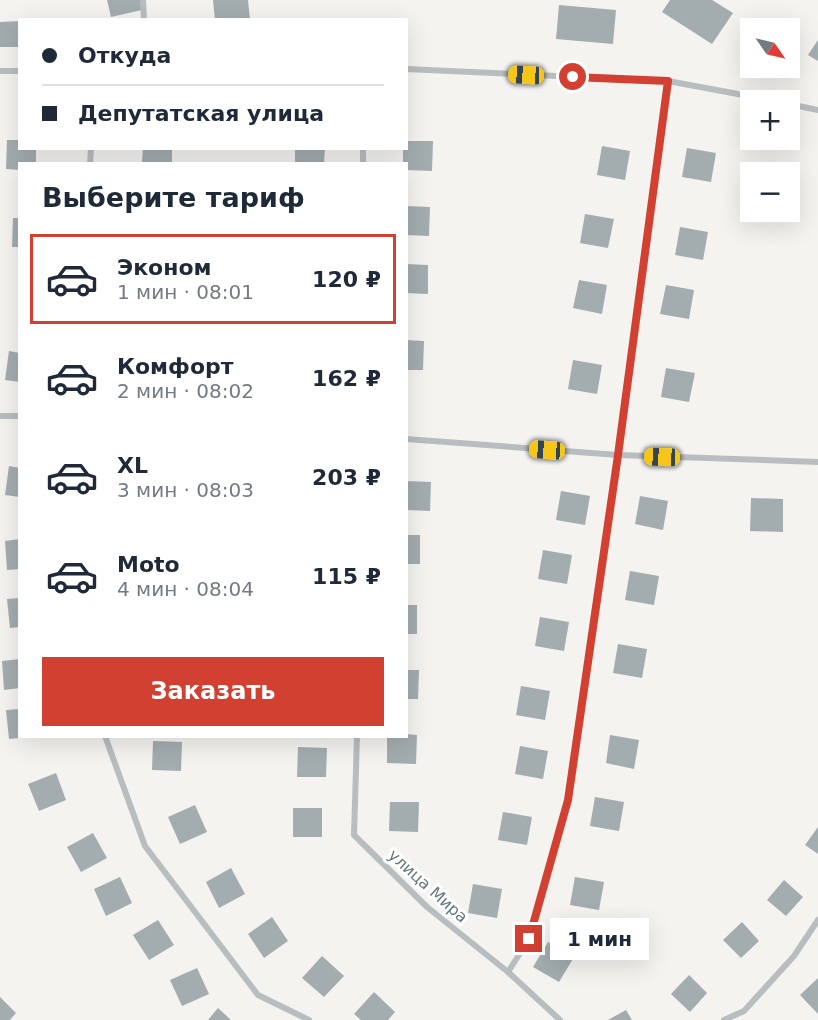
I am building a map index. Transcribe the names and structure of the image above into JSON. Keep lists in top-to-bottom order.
{
  "streets": {
    "street": ["улица Мира"]
  },
  "north": "bottom right",
  "page": {
    "map_buttons": ["+", "−"],
    "banner": ["Откуда", "Депутатская улица"],
    "heading": "Выберите тариф",
    "list": [
      {
        "name": "Эконом",
        "note": "1 мин · 08:01",
        "value": "120 ₽"
      },
      {
        "name": "Комфорт",
        "note": "2 мин · 08:02",
        "value": "162 ₽"
      },
      {
        "name": "XL",
        "note": "3 мин · 08:03",
        "value": "203 ₽"
      },
      {
        "name": "Moto",
        "note": "4 мин · 08:04",
        "value": "115 ₽"
      }
    ],
    "buttons": "Заказать",
    "bubble": "1 мин"
  }
}
